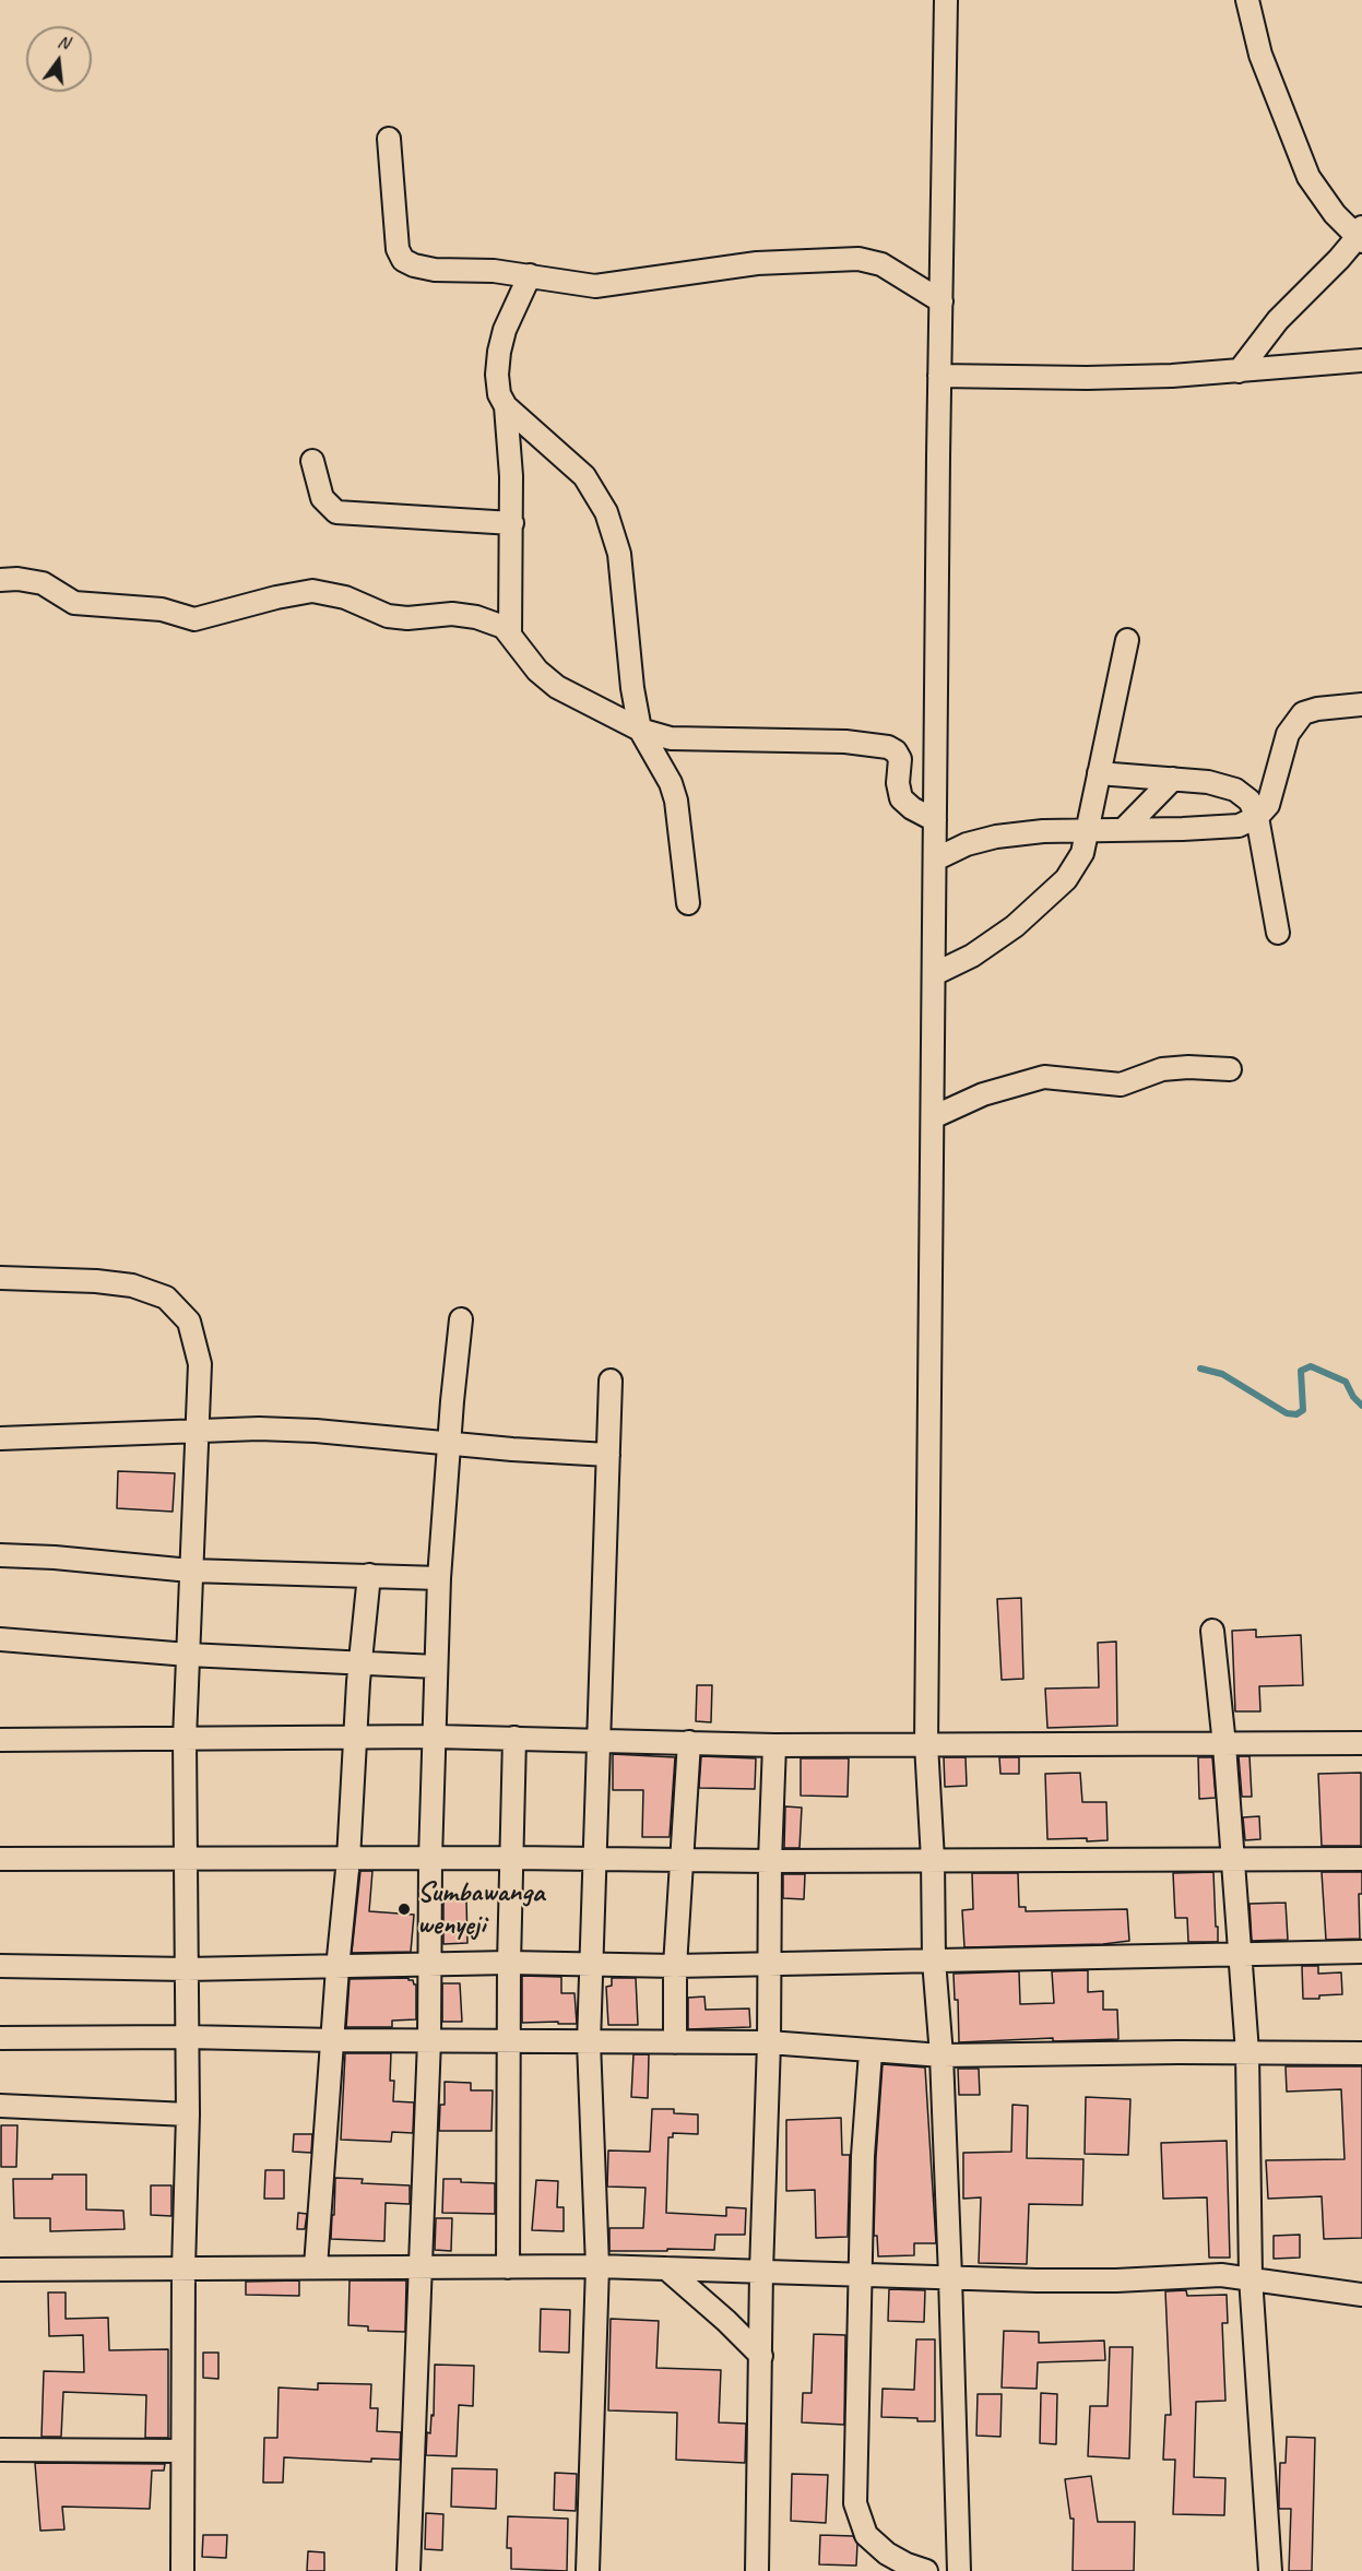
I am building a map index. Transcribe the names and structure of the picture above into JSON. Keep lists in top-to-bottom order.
{
  "places": ["Sumbawanga wenyeji"],
  "north": "top"
}
